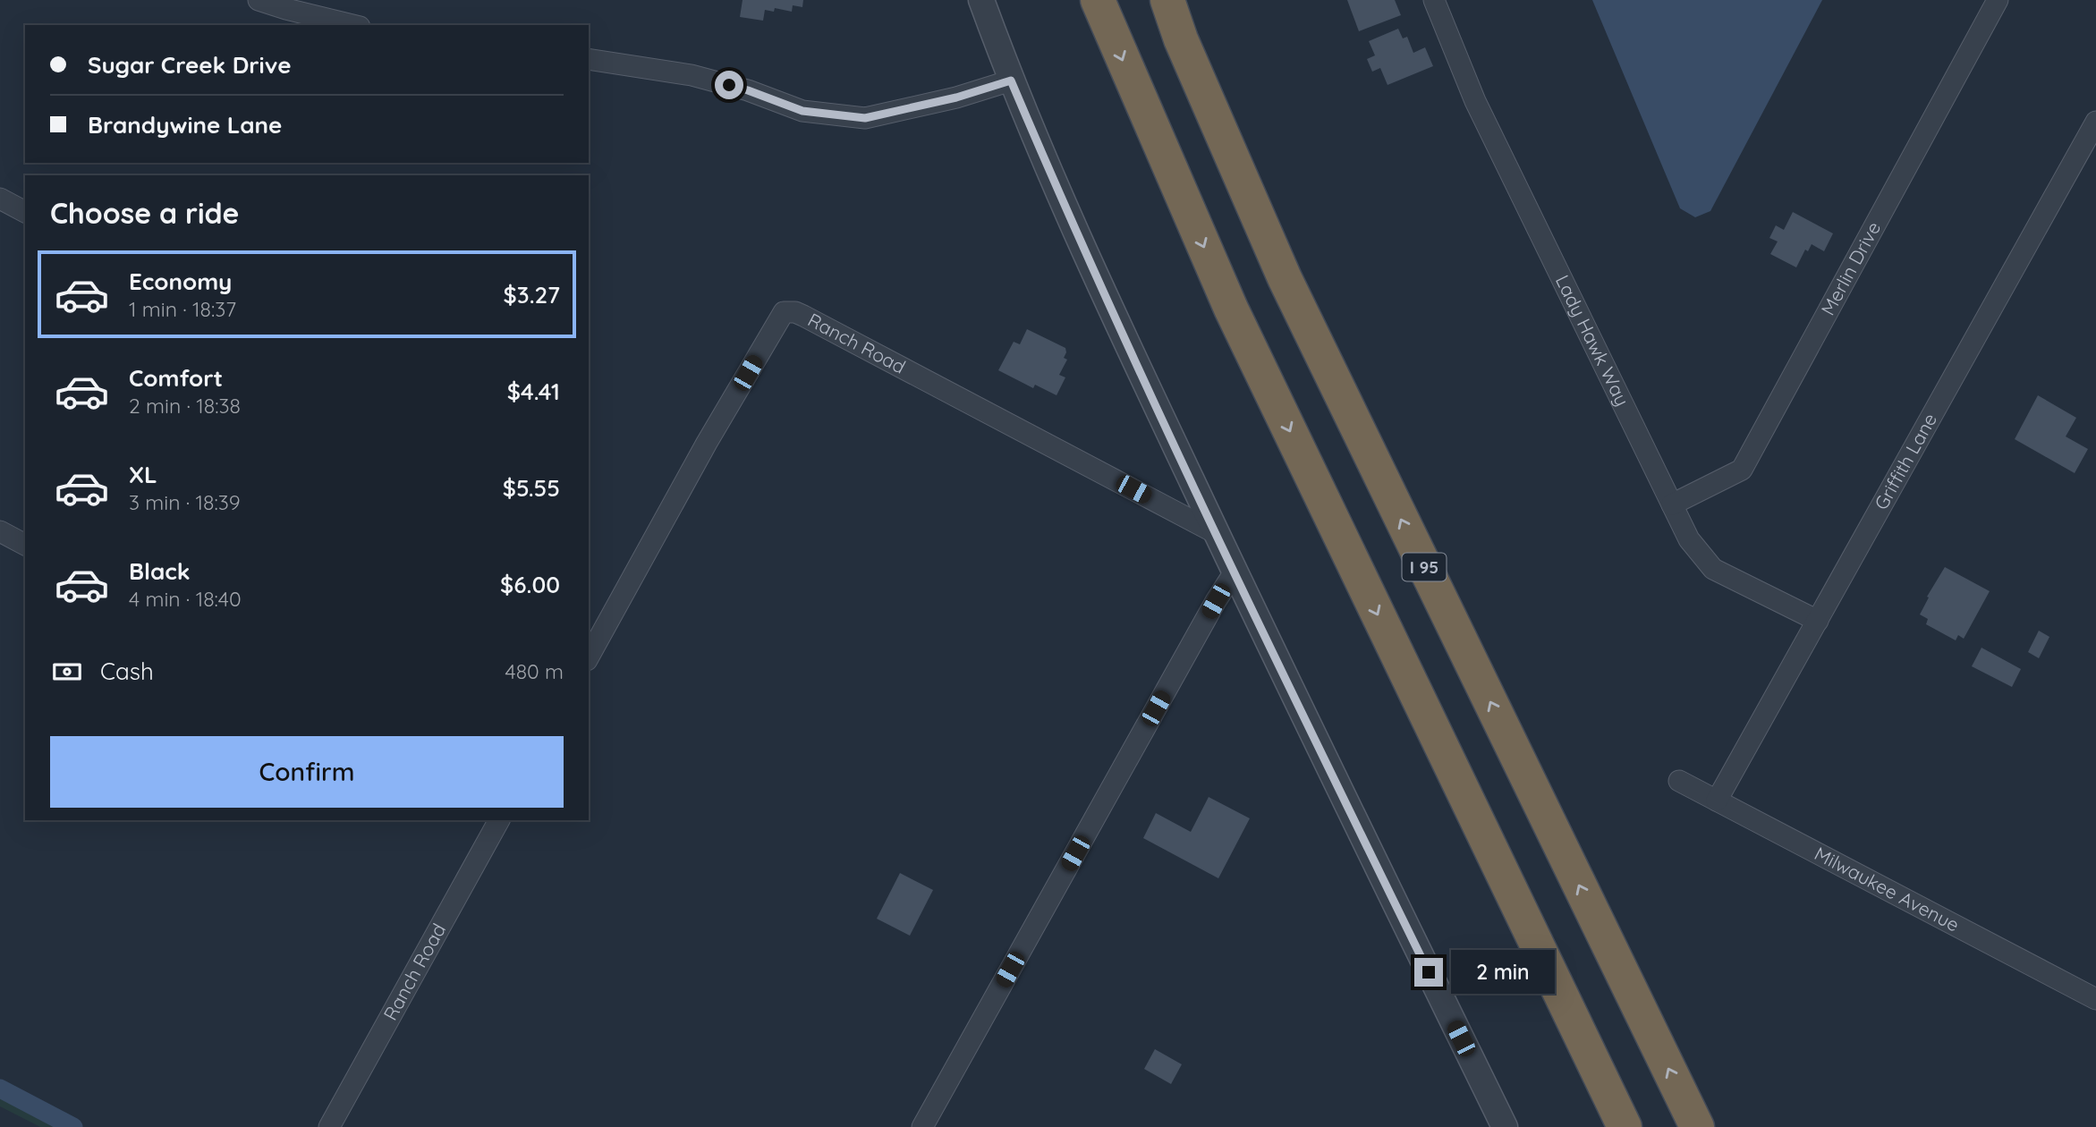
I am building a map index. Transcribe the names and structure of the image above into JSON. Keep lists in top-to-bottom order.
{
  "streets": {
    "highway": ["I 95"],
    "street": [
      "Merlin Drive",
      "Lady Hawk Way",
      "Ranch Road",
      "Griffith Lane",
      "Milwaukee Avenue"
    ]
  },
  "crossings": [
    ["Merlin Drive", "Lady Hawk Way"],
    ["Lady Hawk Way", "Griffith Lane"],
    ["Griffith Lane", "Milwaukee Avenue"]
  ],
  "page": {
    "banner": ["Sugar Creek Drive", "Brandywine Lane"],
    "heading": "Choose a ride",
    "list": [
      {
        "name": "Economy",
        "note": "1 min · 18:37",
        "value": "$3.27"
      },
      {
        "name": "Comfort",
        "note": "2 min · 18:38",
        "value": "$4.41"
      },
      {
        "name": "XL",
        "note": "3 min · 18:39",
        "value": "$5.55"
      },
      {
        "name": "Black",
        "note": "4 min · 18:40",
        "value": "$6.00"
      }
    ],
    "pay": ["Cash", "480 m"],
    "buttons": "Confirm",
    "bubble": "2 min"
  }
}
